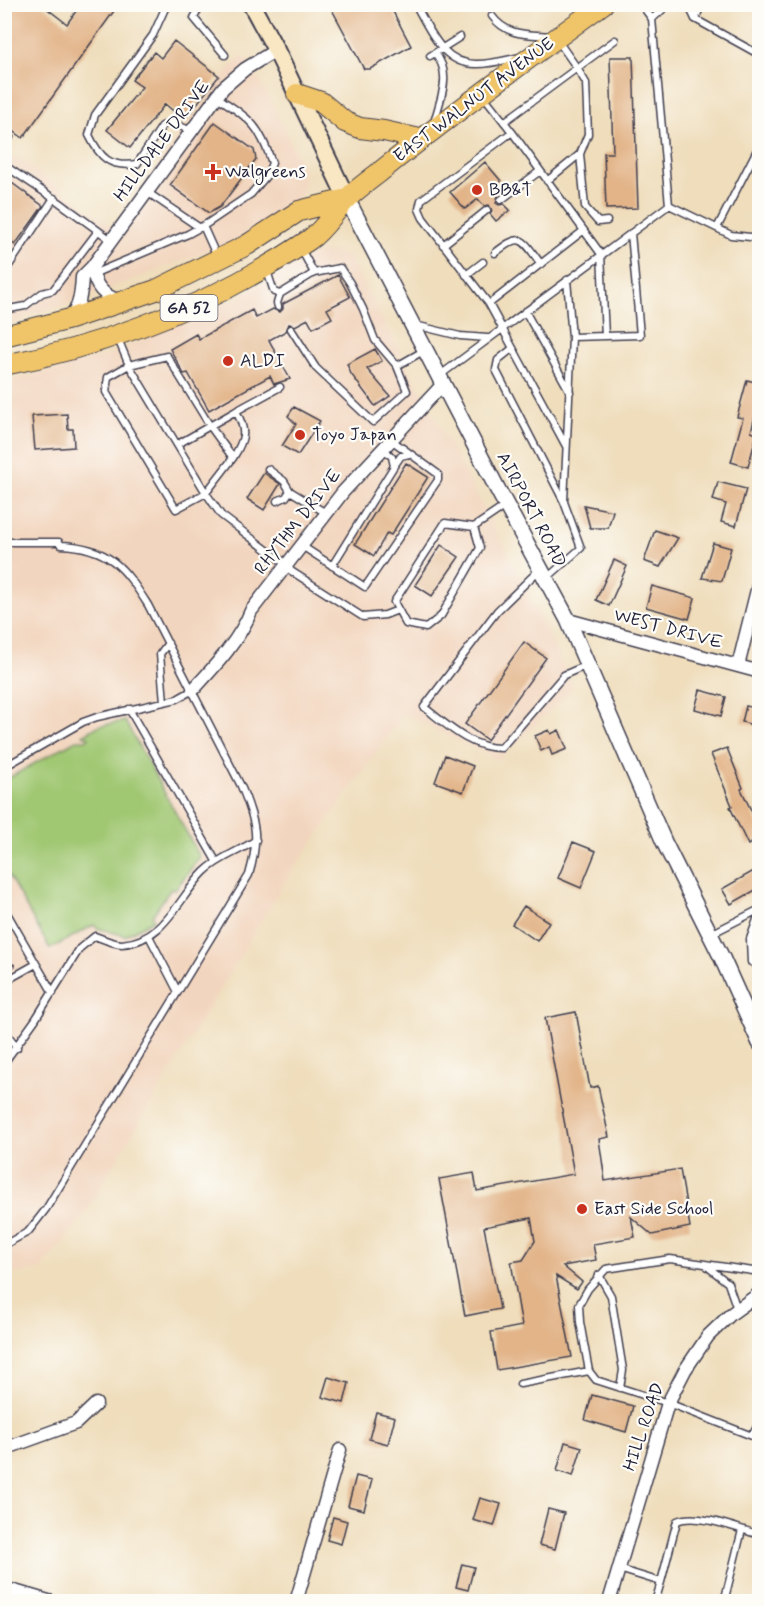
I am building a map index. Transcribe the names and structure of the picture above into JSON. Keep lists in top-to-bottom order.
{
  "streets": {
    "main road": ["EAST WALNUT AVENUE", "GA 52", "AIRPORT ROAD"],
    "street": [
      "HILLDALE DRIVE",
      "RHYTHM DRIVE",
      "WEST DRIVE",
      "HILL ROAD"
    ]
  },
  "crossings": [
    ["EAST WALNUT AVENUE", "HILLDALE DRIVE"],
    ["EAST WALNUT AVENUE", "AIRPORT ROAD"],
    ["HILLDALE DRIVE", "AIRPORT ROAD"],
    ["AIRPORT ROAD", "RHYTHM DRIVE"],
    ["AIRPORT ROAD", "WEST DRIVE"]
  ],
  "places": {
    "health": ["Walgreens"],
    "other": [
      "BB&T",
      "ALDI",
      "Toyo Japan",
      "East Side School"
    ]
  }
}
